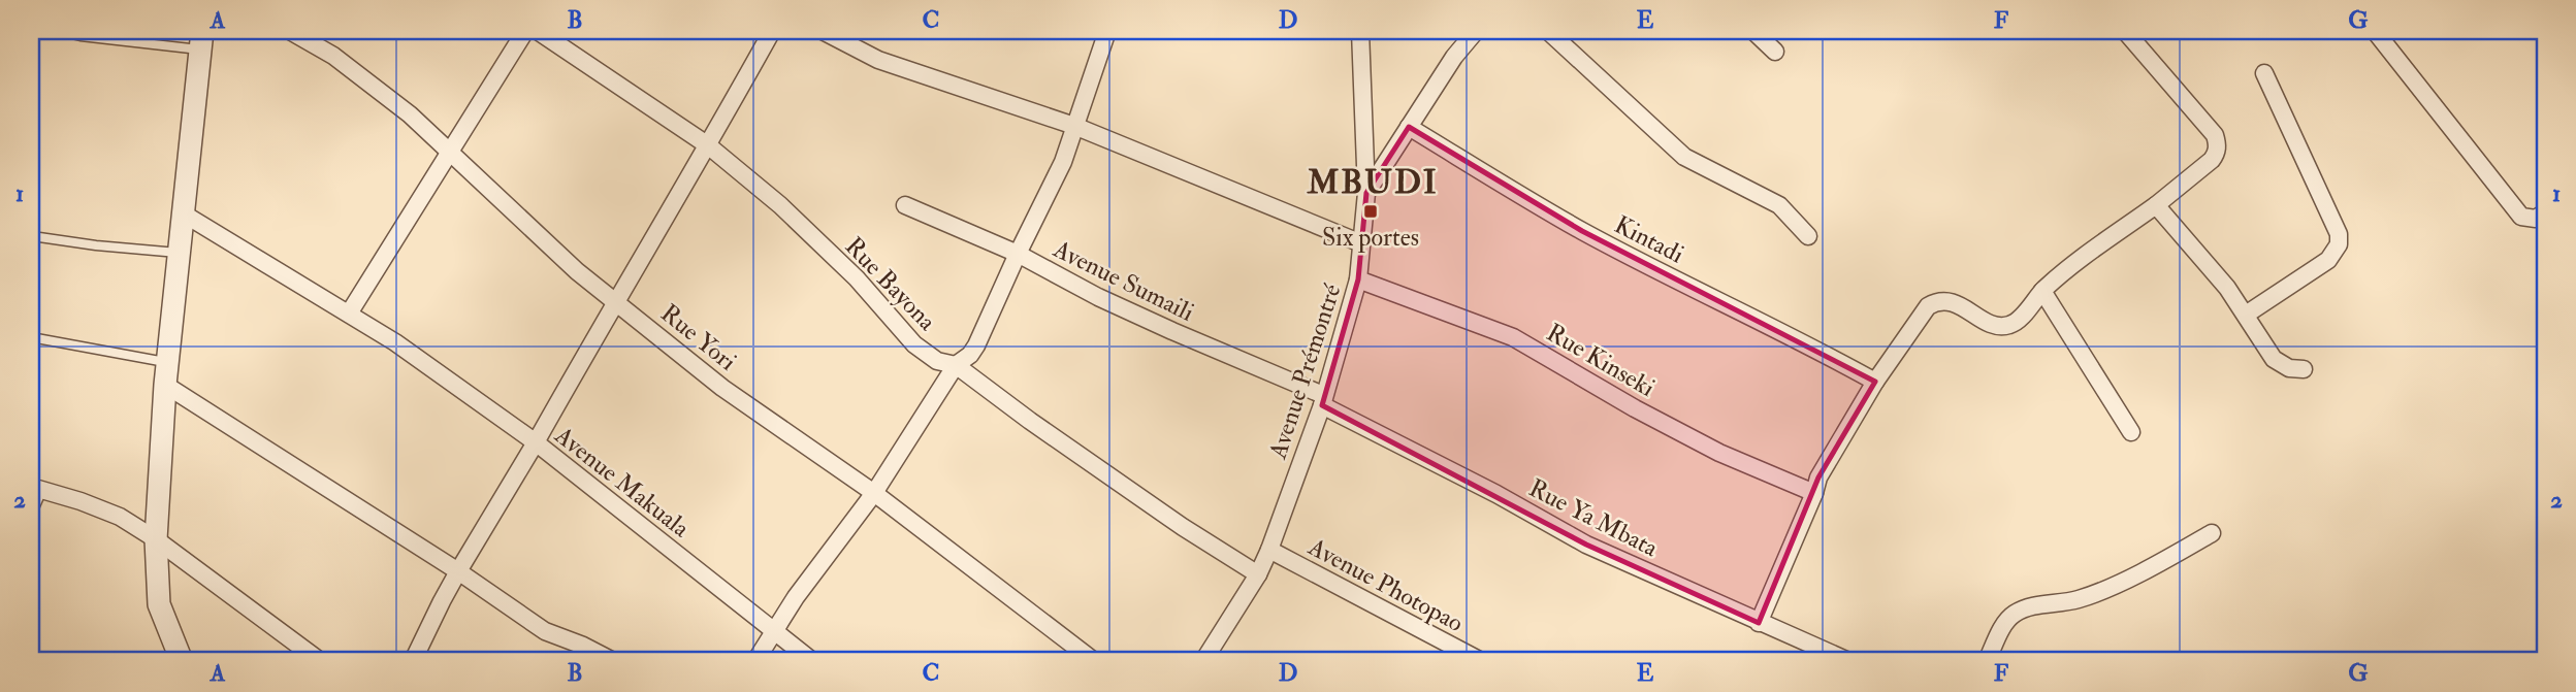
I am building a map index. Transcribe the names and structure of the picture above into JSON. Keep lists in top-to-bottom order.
{
  "streets": {
    "street": [
      "Kintadi",
      "Avenue Sumaili",
      "Rue Bayona",
      "Rue Yori",
      "Rue Kinseki",
      "Avenue Prémontré",
      "Avenue Makuala",
      "Rue Ya Mbata",
      "Avenue Photopao"
    ]
  },
  "crossings": [
    ["Avenue Sumaili", "Avenue Prémontré"],
    ["Avenue Sumaili", "Rue Ya Mbata"],
    ["Rue Bayona", "Avenue Prémontré"],
    ["Rue Kinseki", "Avenue Prémontré"],
    ["Avenue Prémontré", "Rue Ya Mbata"],
    ["Avenue Prémontré", "Avenue Photopao"]
  ],
  "districts": ["MBUDI"],
  "places": {
    "transit": ["Six portes"]
  },
  "grid": {
    "columns": [
      "A",
      "B",
      "C",
      "D",
      "E",
      "F",
      "G"
    ],
    "rows": ["1", "2"]
  }
}
